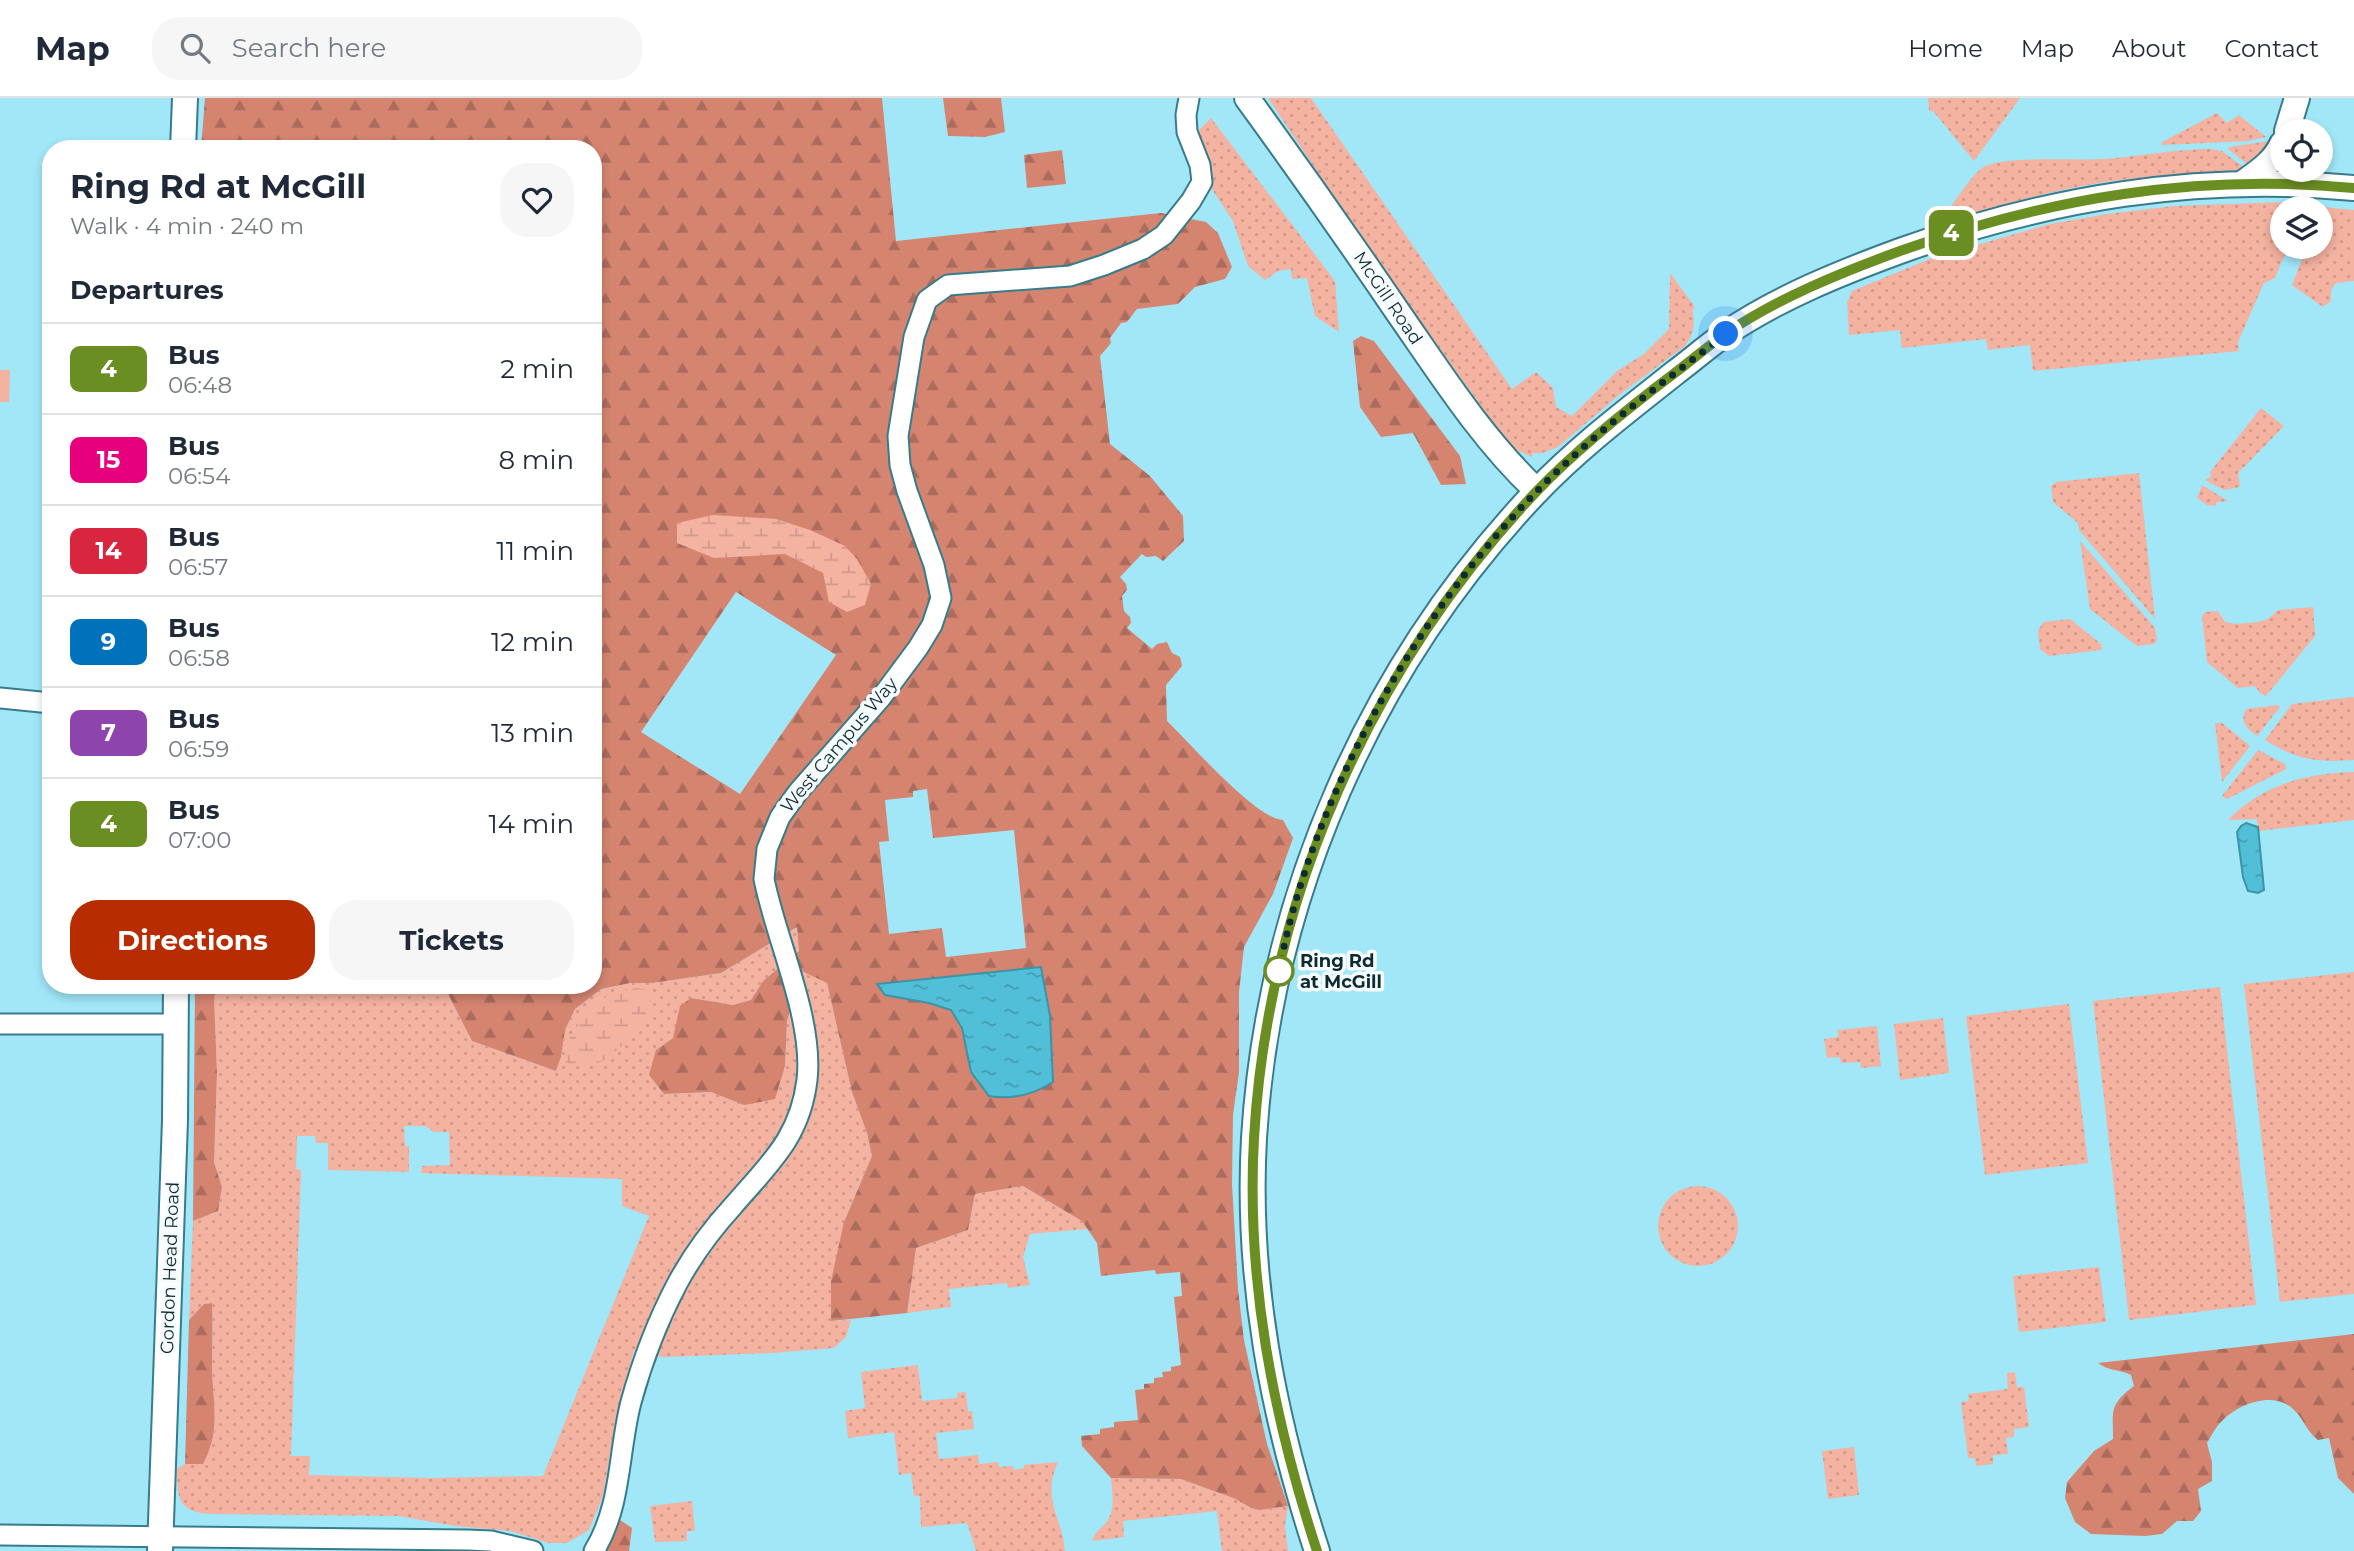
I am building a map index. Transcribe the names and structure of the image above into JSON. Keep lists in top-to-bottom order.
{
  "streets": {
    "street": ["McGill Road", "West Campus Way", "Gordon Head Road"]
  },
  "places": ["Ring Rd at McGill"],
  "lines": ["bus line 4"],
  "page": {
    "header": "Map",
    "search": "Search here",
    "nav": [
      "Home",
      "Map",
      "About",
      "Contact"
    ],
    "on_map": "4",
    "heading": [
      ["Ring Rd at McGill", "Walk · 4 min · 240 m"],
      "Departures"
    ],
    "list": [
      {
        "mark": "4",
        "name": "Bus",
        "note": "06:48",
        "value": "2 min"
      },
      {
        "mark": "15",
        "name": "Bus",
        "note": "06:54",
        "value": "8 min"
      },
      {
        "mark": "14",
        "name": "Bus",
        "note": "06:57",
        "value": "11 min"
      },
      {
        "mark": "9",
        "name": "Bus",
        "note": "06:58",
        "value": "12 min"
      },
      {
        "mark": "7",
        "name": "Bus",
        "note": "06:59",
        "value": "13 min"
      },
      {
        "mark": "4",
        "name": "Bus",
        "note": "07:00",
        "value": "14 min"
      }
    ],
    "buttons": ["Directions", "Tickets"]
  }
}
